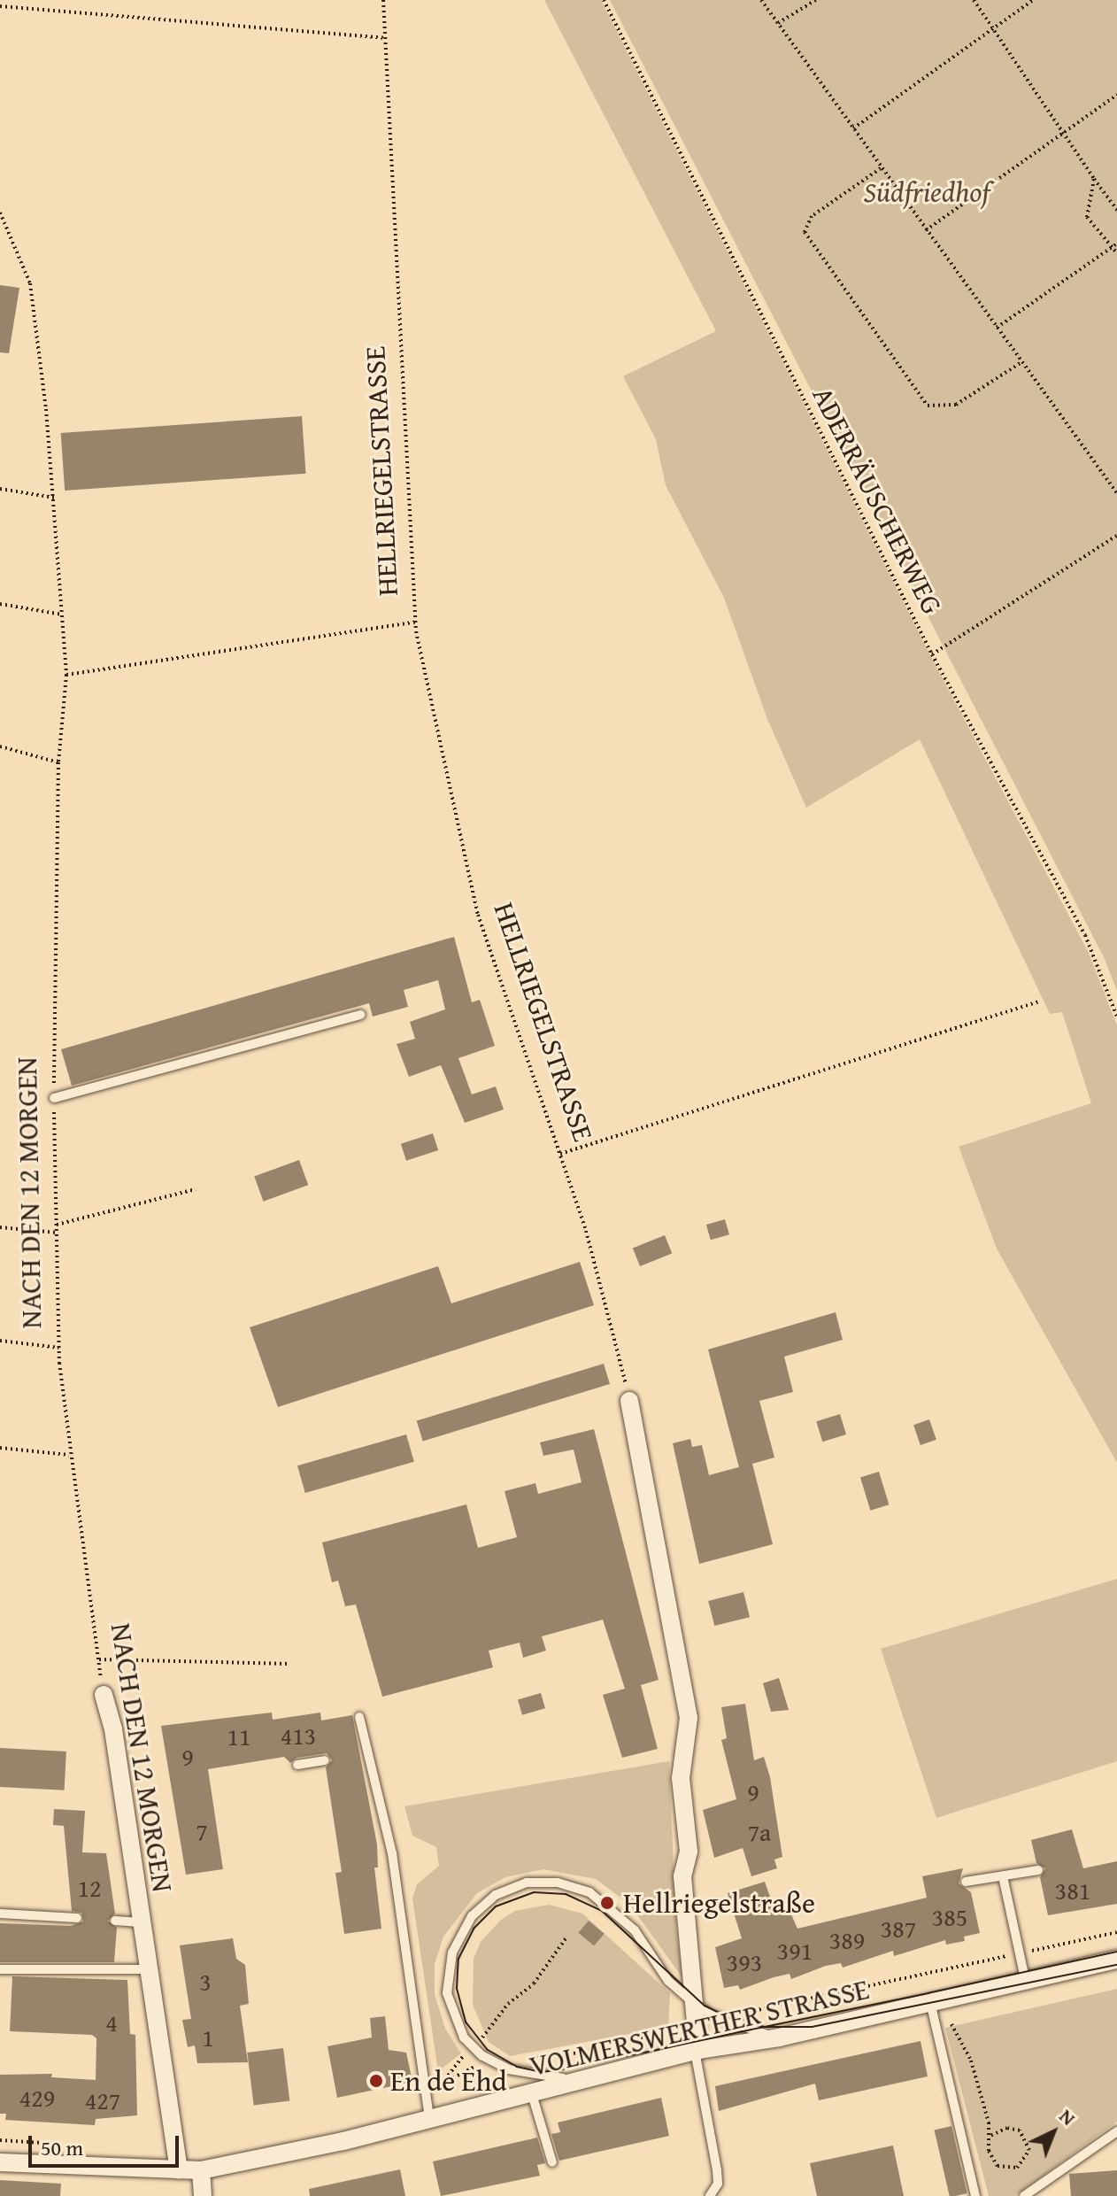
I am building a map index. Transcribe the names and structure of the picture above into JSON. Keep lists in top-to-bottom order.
{
  "streets": {
    "street": ["NACH DEN 12 MORGEN", "VOLMERSWERTHER STRASSE"],
    "path": ["HELLRIEGELSTRASSE", "ADERRÄUSCHERWEG"]
  },
  "crossings": [
    ["NACH DEN 12 MORGEN", "VOLMERSWERTHER STRASSE"]
  ],
  "parks": ["Südfriedhof"],
  "places": ["Hellriegelstraße", "En de Ehd"],
  "house_numbers": [
    "413",
    "11",
    "9",
    "9",
    "7",
    "7a",
    "12",
    "381",
    "385",
    "387",
    "389",
    "391",
    "393",
    "3",
    "4",
    "1",
    "429",
    "427"
  ],
  "scale_bar": "50 m",
  "north": "top right"
}
